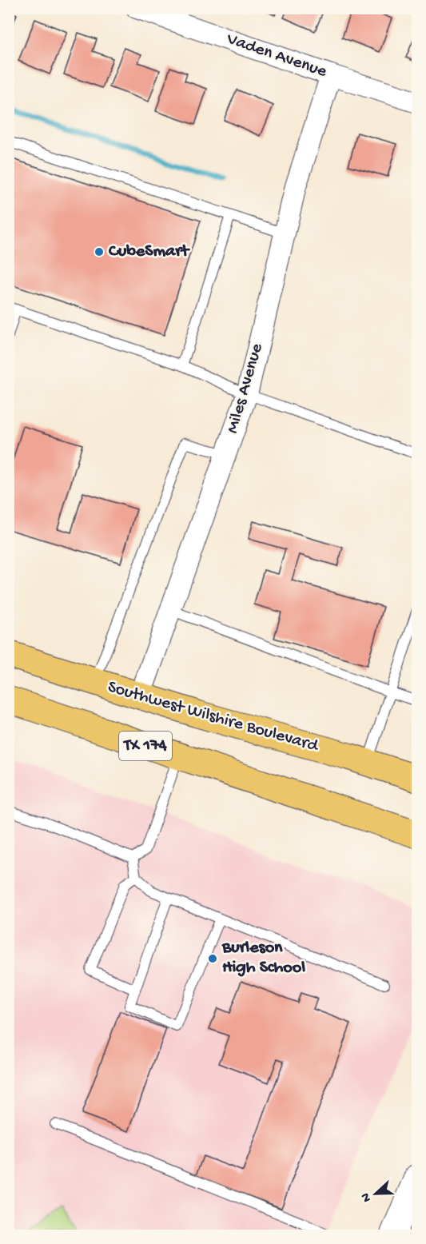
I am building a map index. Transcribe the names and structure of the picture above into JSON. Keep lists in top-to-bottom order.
{
  "streets": {
    "main road": ["Southwest Wilshire Boulevard", "TX 174"],
    "street": ["Vaden Avenue", "Miles Avenue"]
  },
  "crossings": [
    ["Vaden Avenue", "Miles Avenue"],
    ["Miles Avenue", "Southwest Wilshire Boulevard"]
  ],
  "places": ["CubeSmart", "Burleson High School"],
  "north": "left"
}
